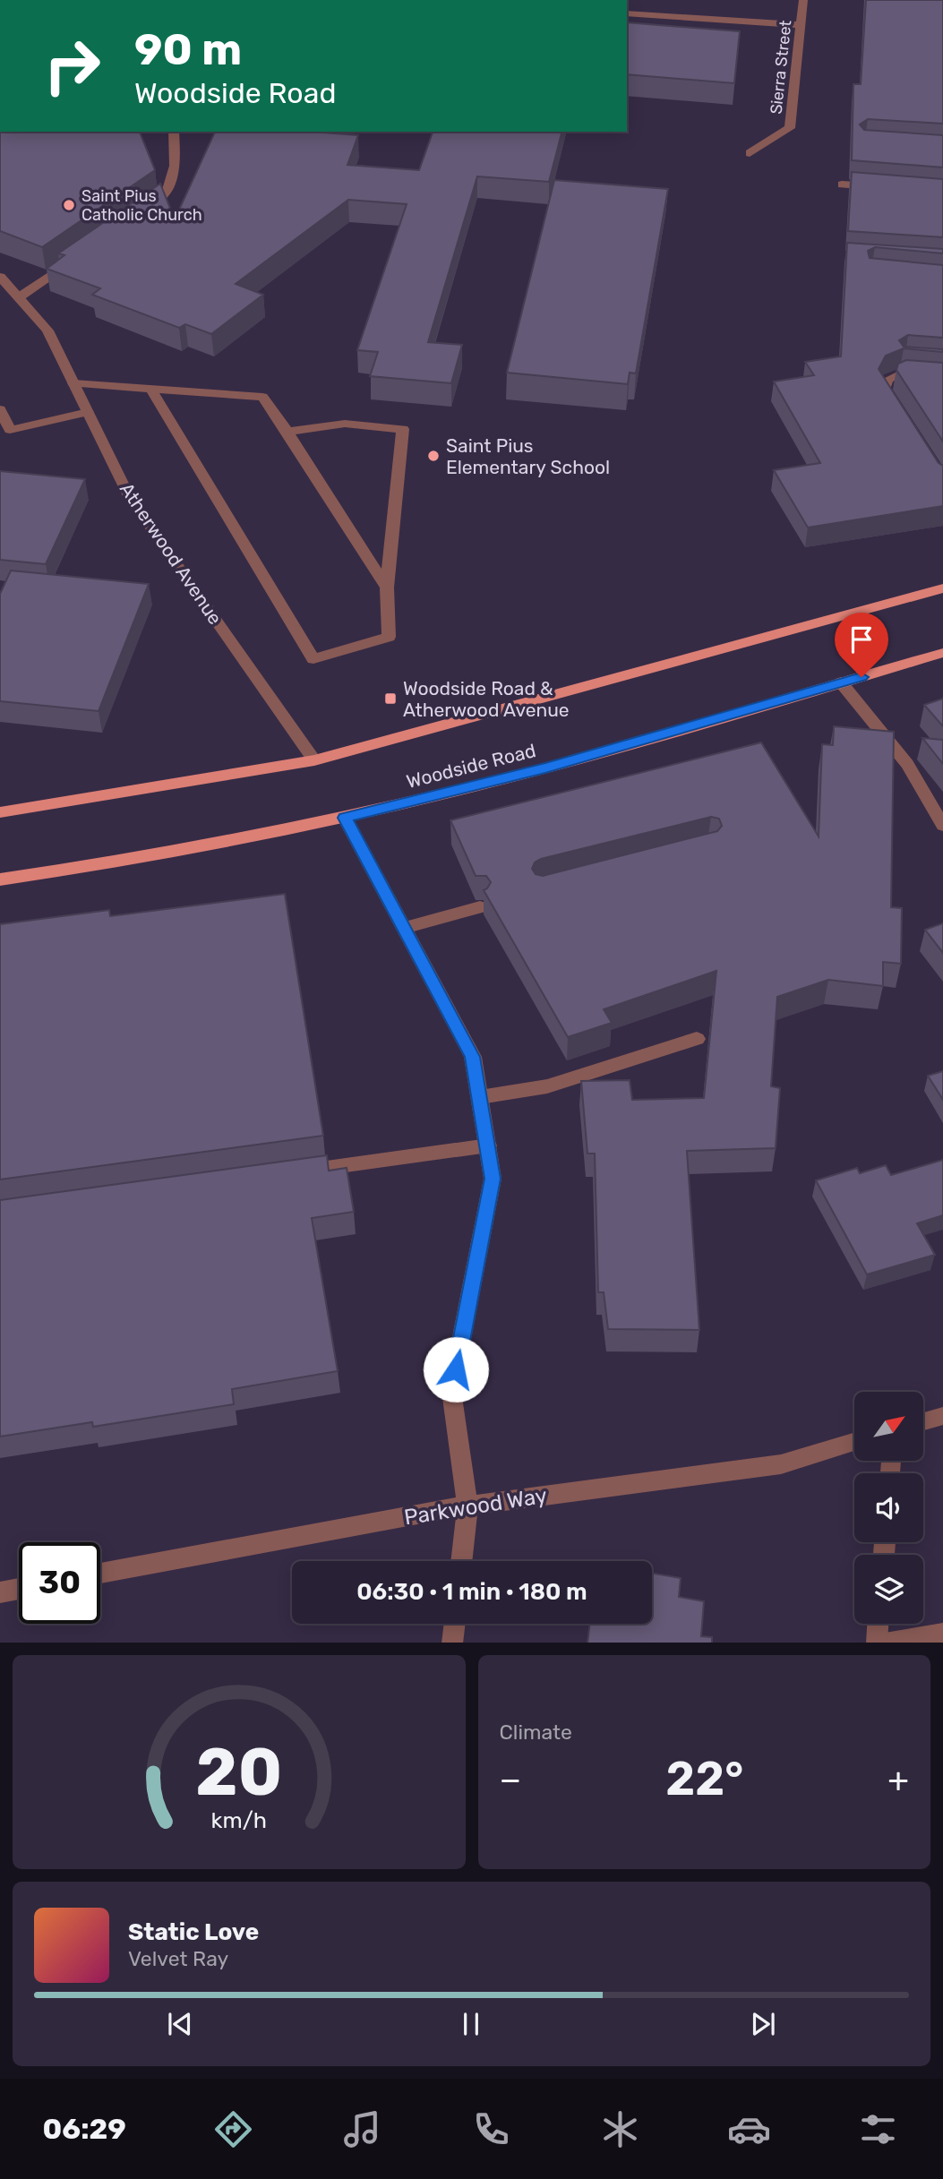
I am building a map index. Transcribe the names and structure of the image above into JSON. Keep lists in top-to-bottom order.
{
  "streets": {
    "main road": ["Woodside Road"],
    "street": ["Sierra Street", "Atherwood Avenue", "Parkwood Way"]
  },
  "places": {
    "other": ["Saint Pius Catholic Church", "Saint Pius Elementary School"],
    "transit": ["Woodside Road & Atherwood Avenue"]
  },
  "north": "top right",
  "page": {
    "turn": ["90 m", "Woodside Road"],
    "limit": "30",
    "trip": "06:30 · 1 min · 180 m",
    "tile": "Climate",
    "heat": ["−", "22°", "+"],
    "song": ["Static Love", "Velvet Ray"],
    "tabs": "06:29",
    "gauge": ["20", "km/h"]
  }
}
